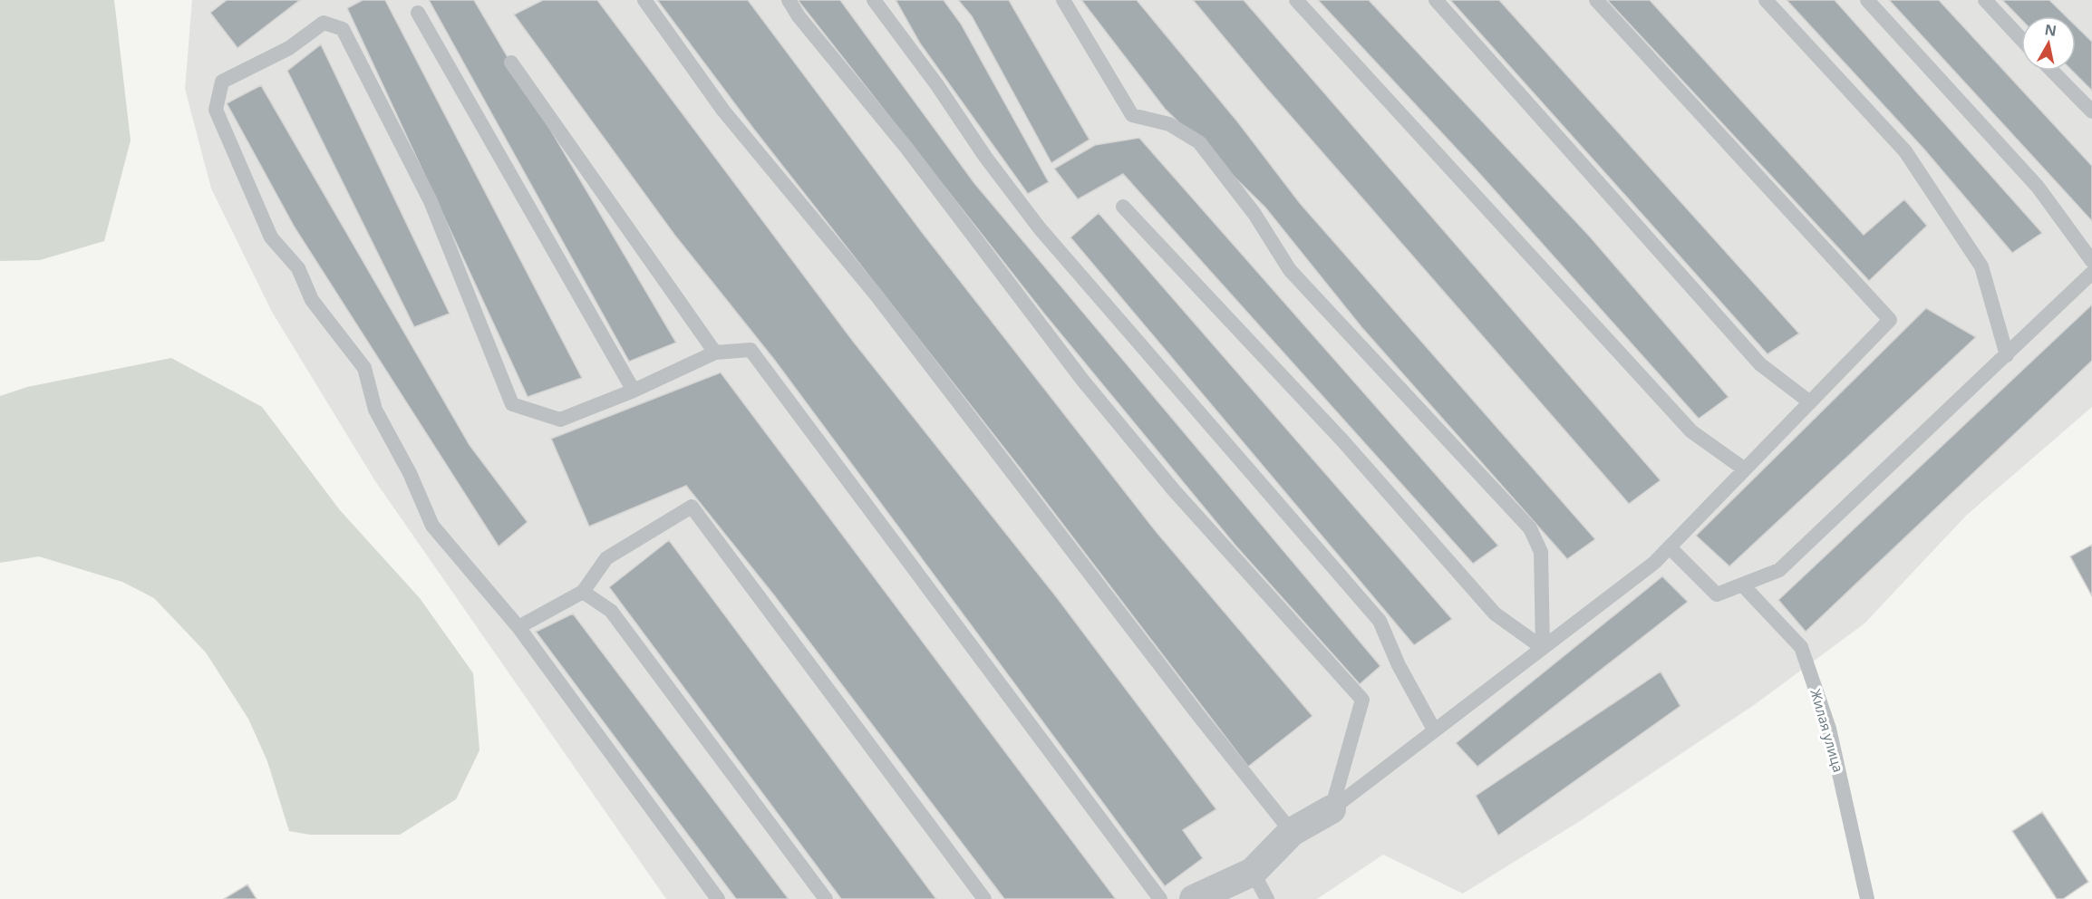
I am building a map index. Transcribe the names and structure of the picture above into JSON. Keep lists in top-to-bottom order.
{
  "streets": {
    "lane": ["Жилая улица"]
  },
  "north": "top"
}
